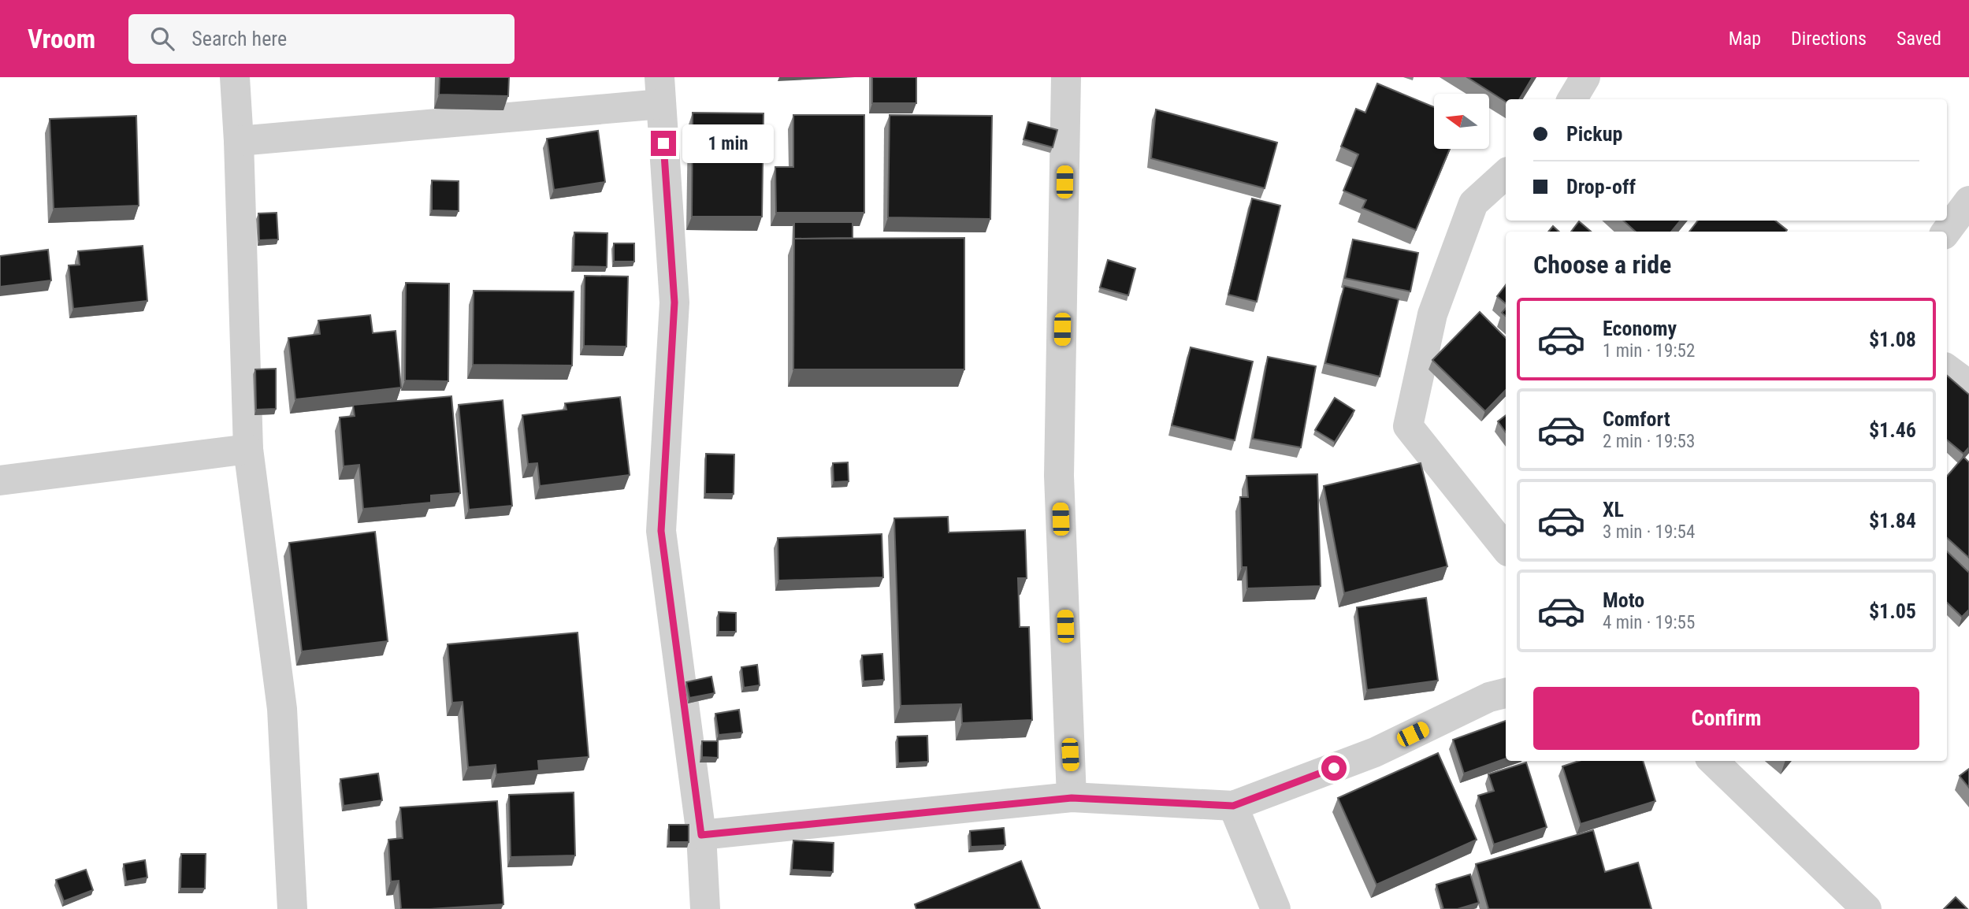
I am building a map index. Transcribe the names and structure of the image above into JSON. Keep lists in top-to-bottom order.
{
  "north": "left",
  "page": {
    "header": "Vroom",
    "search": "Search here",
    "nav": ["Map", "Directions", "Saved"],
    "banner": ["Pickup", "Drop-off"],
    "bubble": "1 min",
    "heading": "Choose a ride",
    "list": [
      {
        "name": "Economy",
        "note": "1 min · 19:52",
        "value": "$1.08"
      },
      {
        "name": "Comfort",
        "note": "2 min · 19:53",
        "value": "$1.46"
      },
      {
        "name": "XL",
        "note": "3 min · 19:54",
        "value": "$1.84"
      },
      {
        "name": "Moto",
        "note": "4 min · 19:55",
        "value": "$1.05"
      }
    ],
    "buttons": "Confirm"
  }
}
